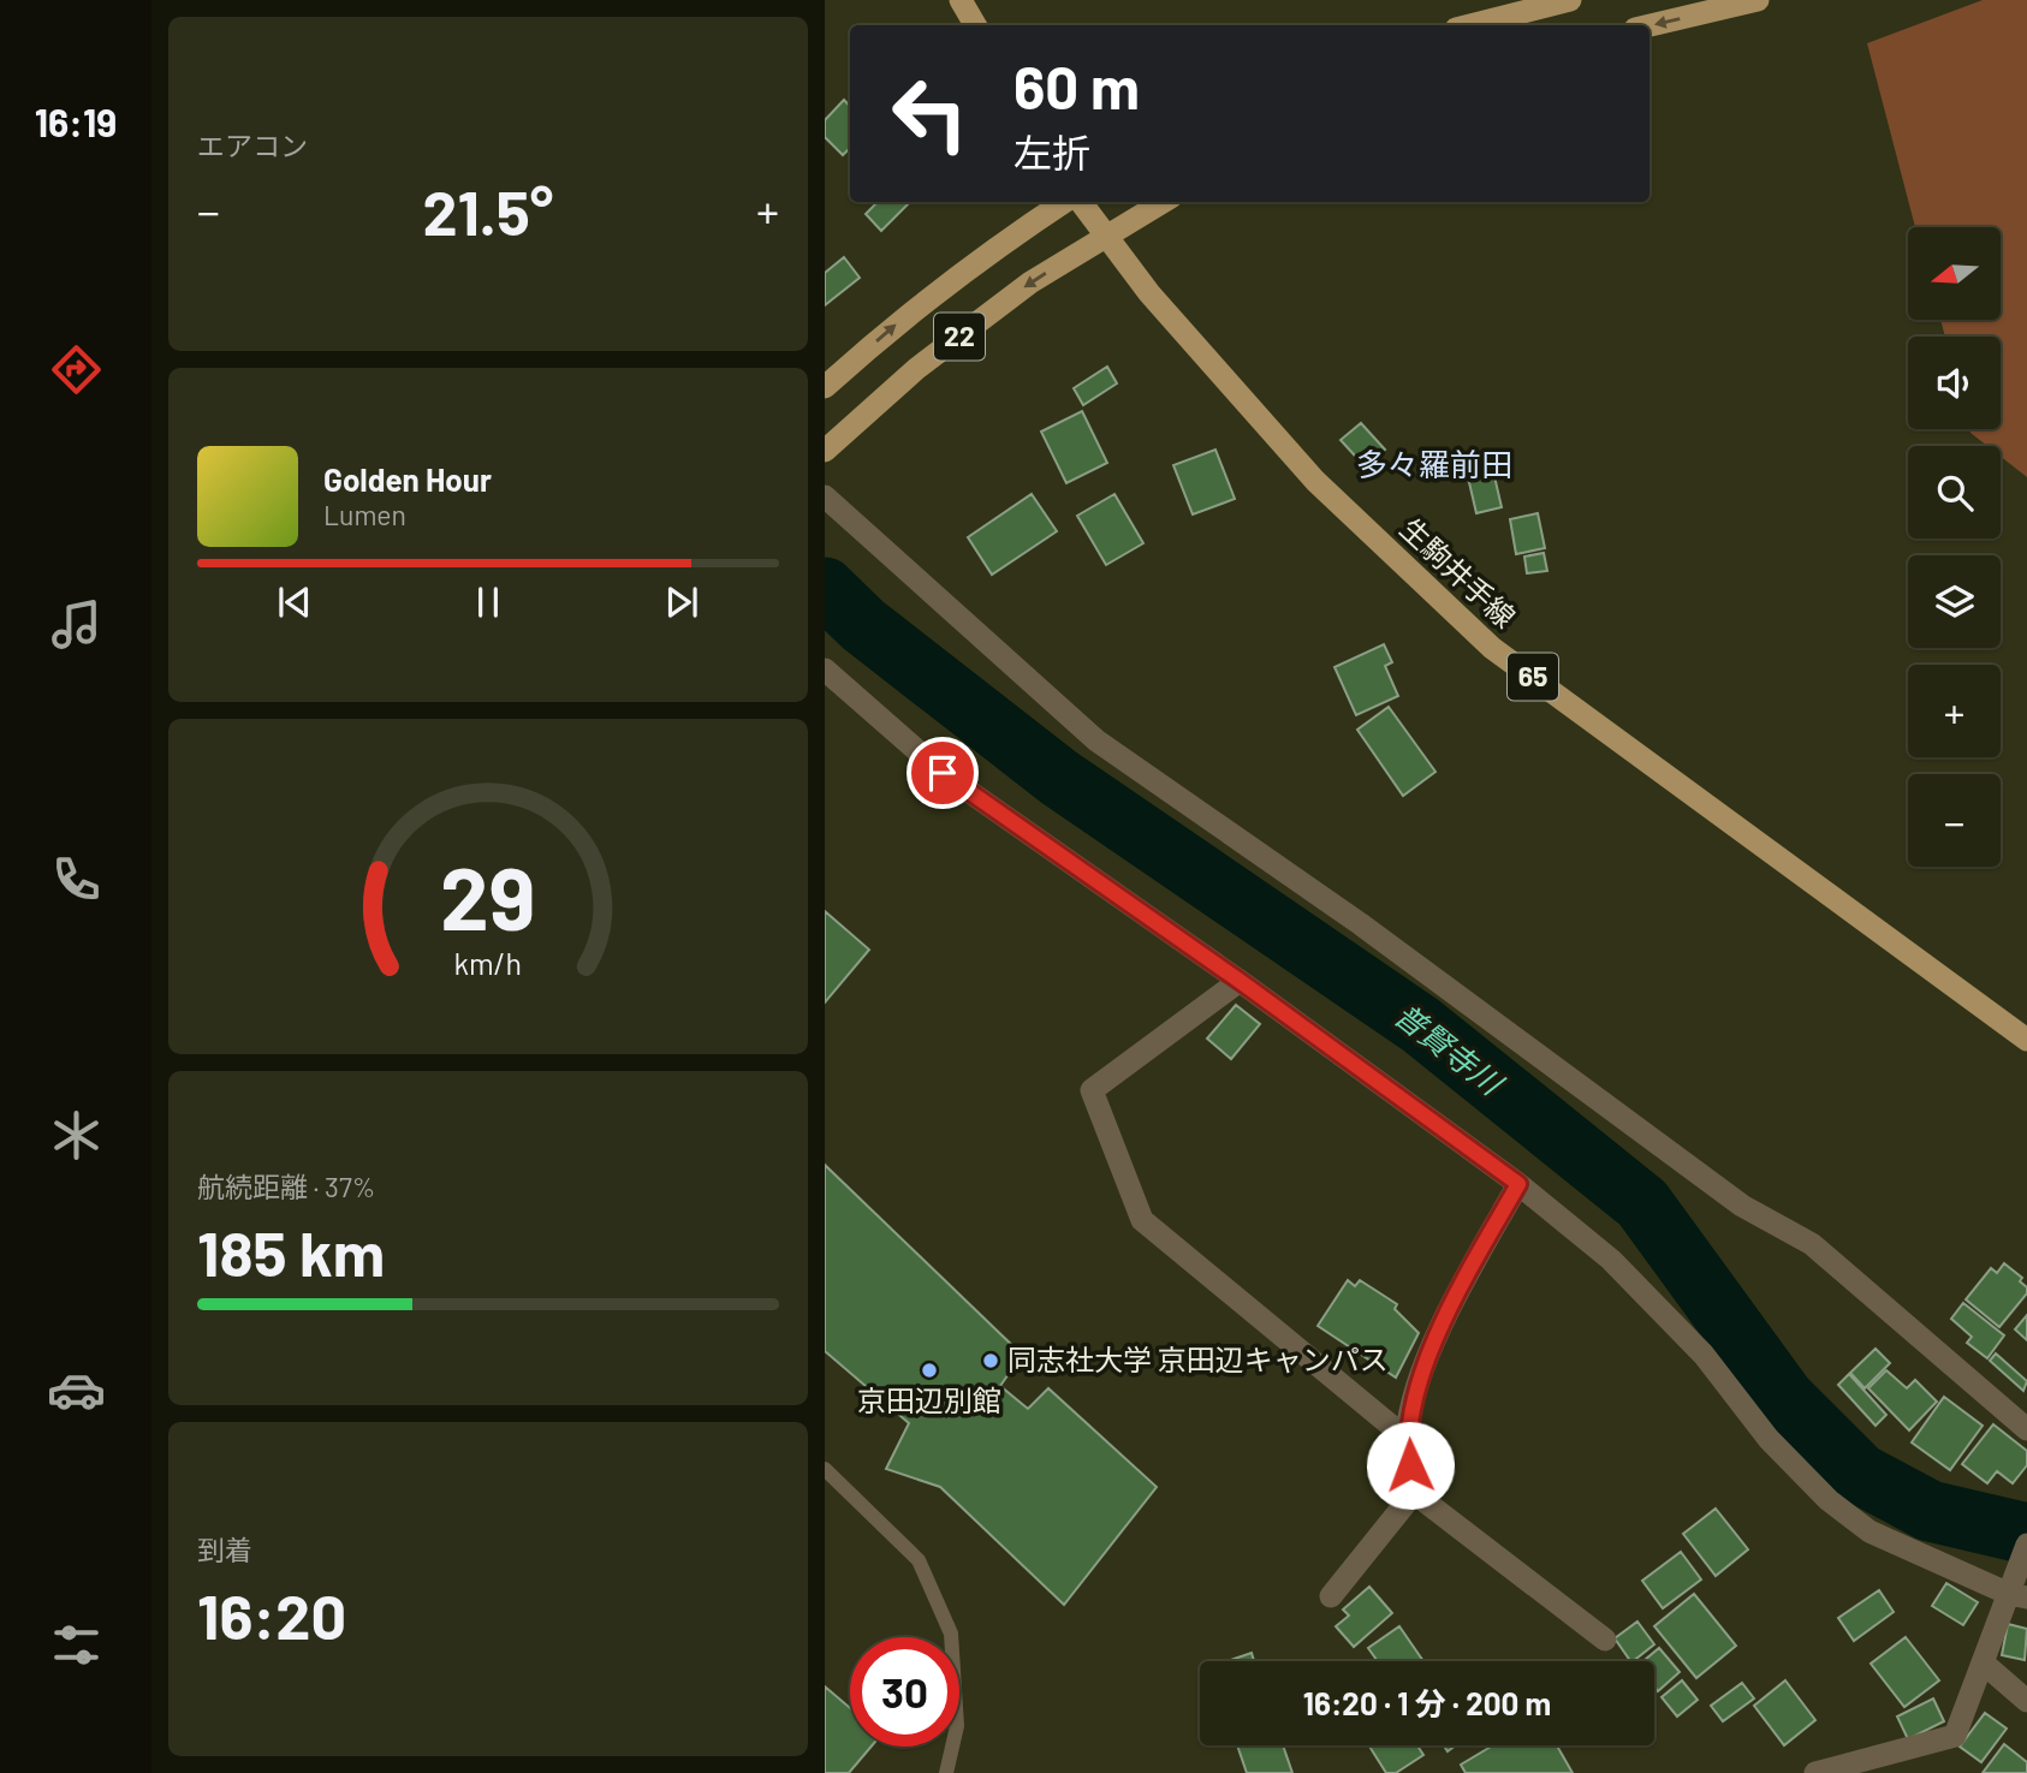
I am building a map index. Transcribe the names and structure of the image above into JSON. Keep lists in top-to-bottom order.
{
  "streets": {
    "main road": ["22", "生駒井手線", "65"]
  },
  "crossings": [
    ["22", "生駒井手線"]
  ],
  "districts": ["多々羅前田"],
  "water": ["普賢寺川"],
  "places": ["同志社大学 京田辺キャンパス", "京田辺別館"],
  "north": "left",
  "page": {
    "tabs": "16:19",
    "tile": [
      "エアコン",
      ["航続距離 · 37%", "185 km"],
      ["到着", "16:20"]
    ],
    "turn": ["60 m", "左折"],
    "heat": ["−", "21.5°", "+"],
    "map_buttons": ["+", "−"],
    "song": ["Golden Hour", "Lumen"],
    "limit": "30",
    "trip": "16:20 · 1 分 · 200 m",
    "gauge": ["29", "km/h"]
  }
}
